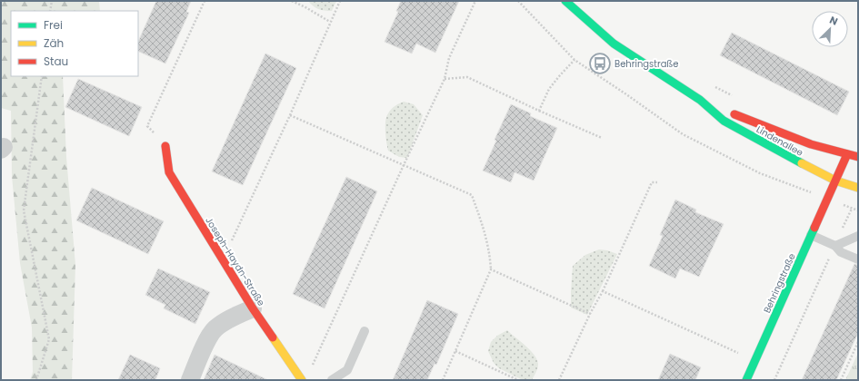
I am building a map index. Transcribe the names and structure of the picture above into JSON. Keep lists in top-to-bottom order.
{
  "streets": {
    "street": ["Lindenallee", "Joseph-Haydn-Straße", "Behringstraße"]
  },
  "crossings": [
    ["Lindenallee", "Behringstraße"]
  ],
  "places": {
    "bus stop": ["Behringstraße"]
  },
  "legend": ["Frei", "Zäh", "Stau"],
  "north": "top right"
}
